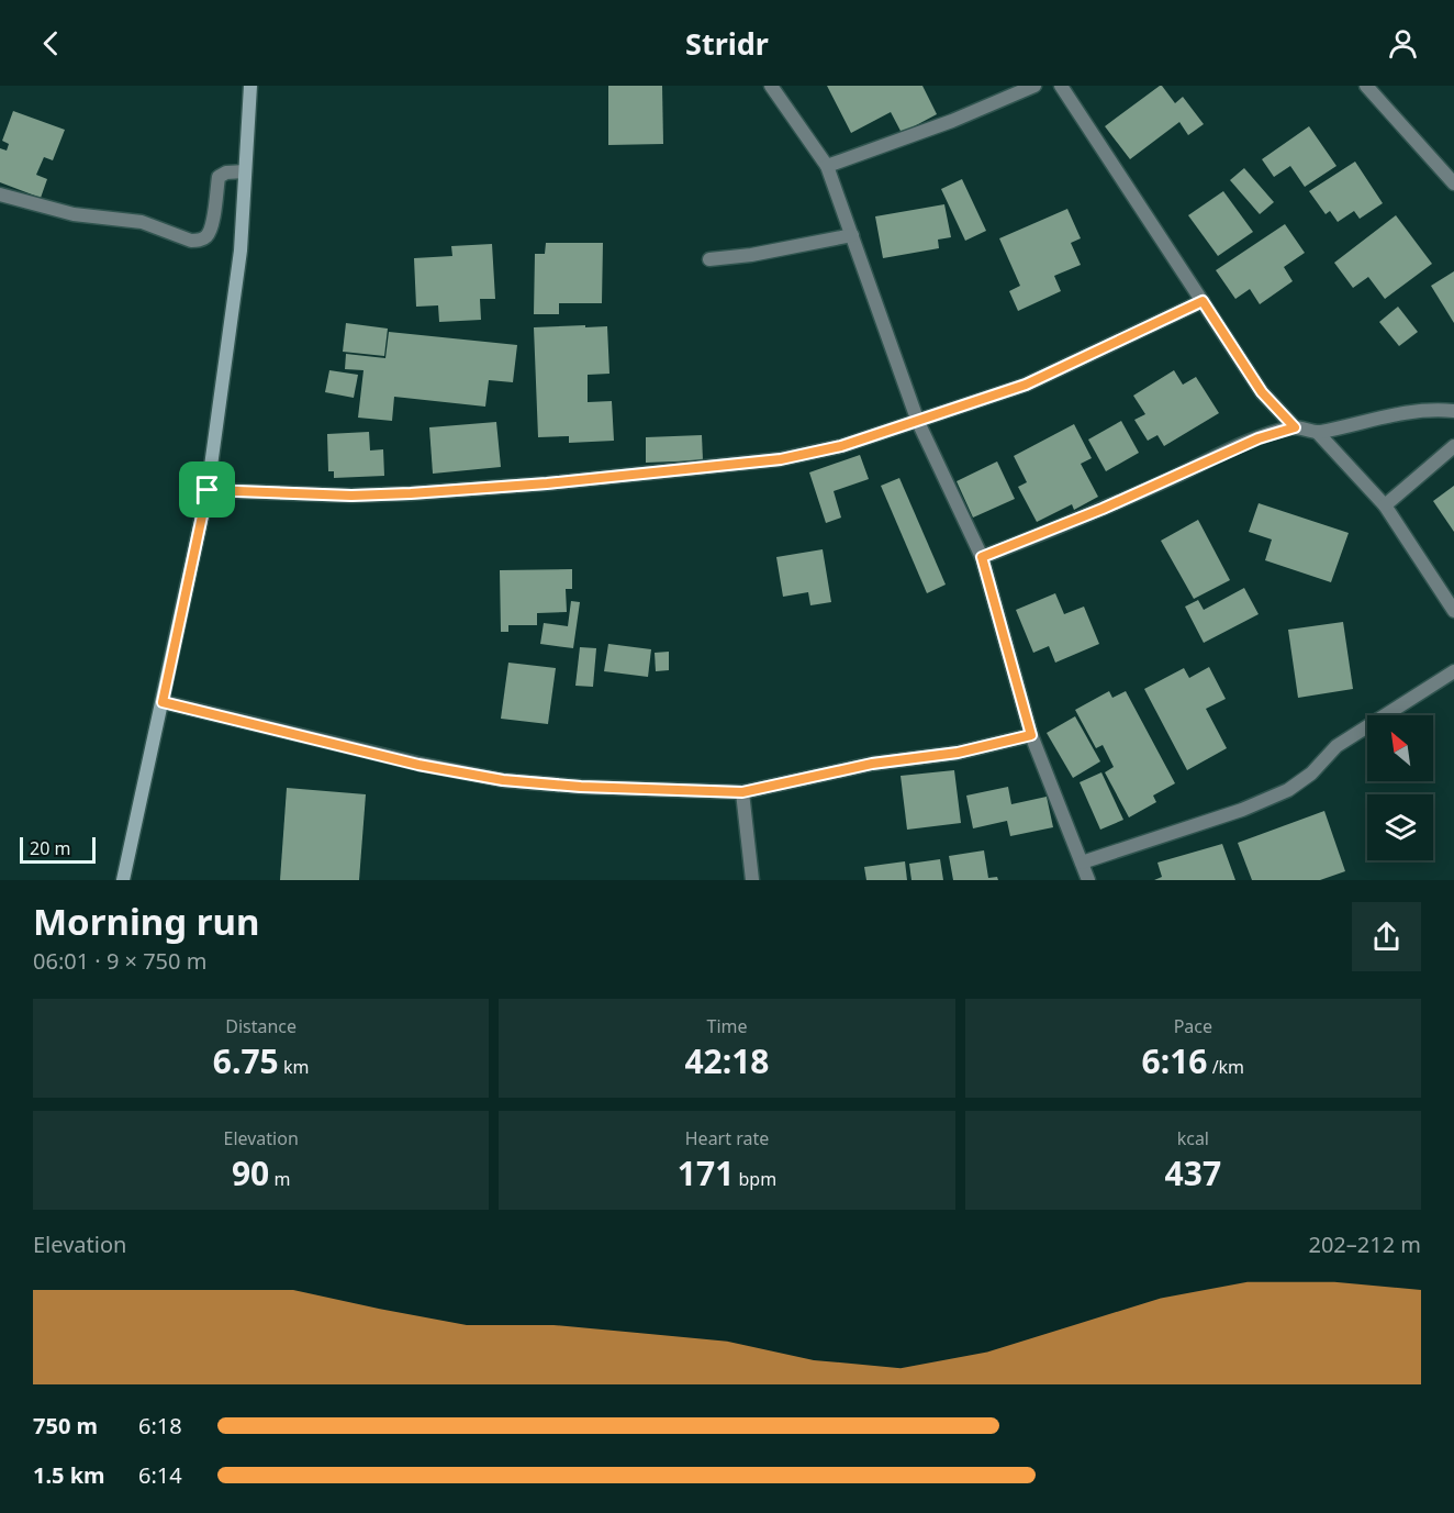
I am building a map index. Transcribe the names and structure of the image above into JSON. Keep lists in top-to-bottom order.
{
  "scale_bar": "20 m",
  "north": "top left",
  "page": {
    "header": "Stridr",
    "scale": "20 m",
    "heading": ["Morning run", "06:01 · 9 × 750 m"],
    "stats": [
      ["Distance", "6.75 km"],
      ["Time", "42:18"],
      ["Pace", "6:16 /km"],
      ["Elevation", "90 m"],
      ["Heart rate", "171 bpm"],
      ["kcal", "437"]
    ],
    "chart": ["Elevation", "202–212 m"],
    "list": [
      {
        "name": "750 m",
        "note": "6:18"
      },
      {
        "name": "1.5 km",
        "note": "6:14"
      }
    ]
  }
}
